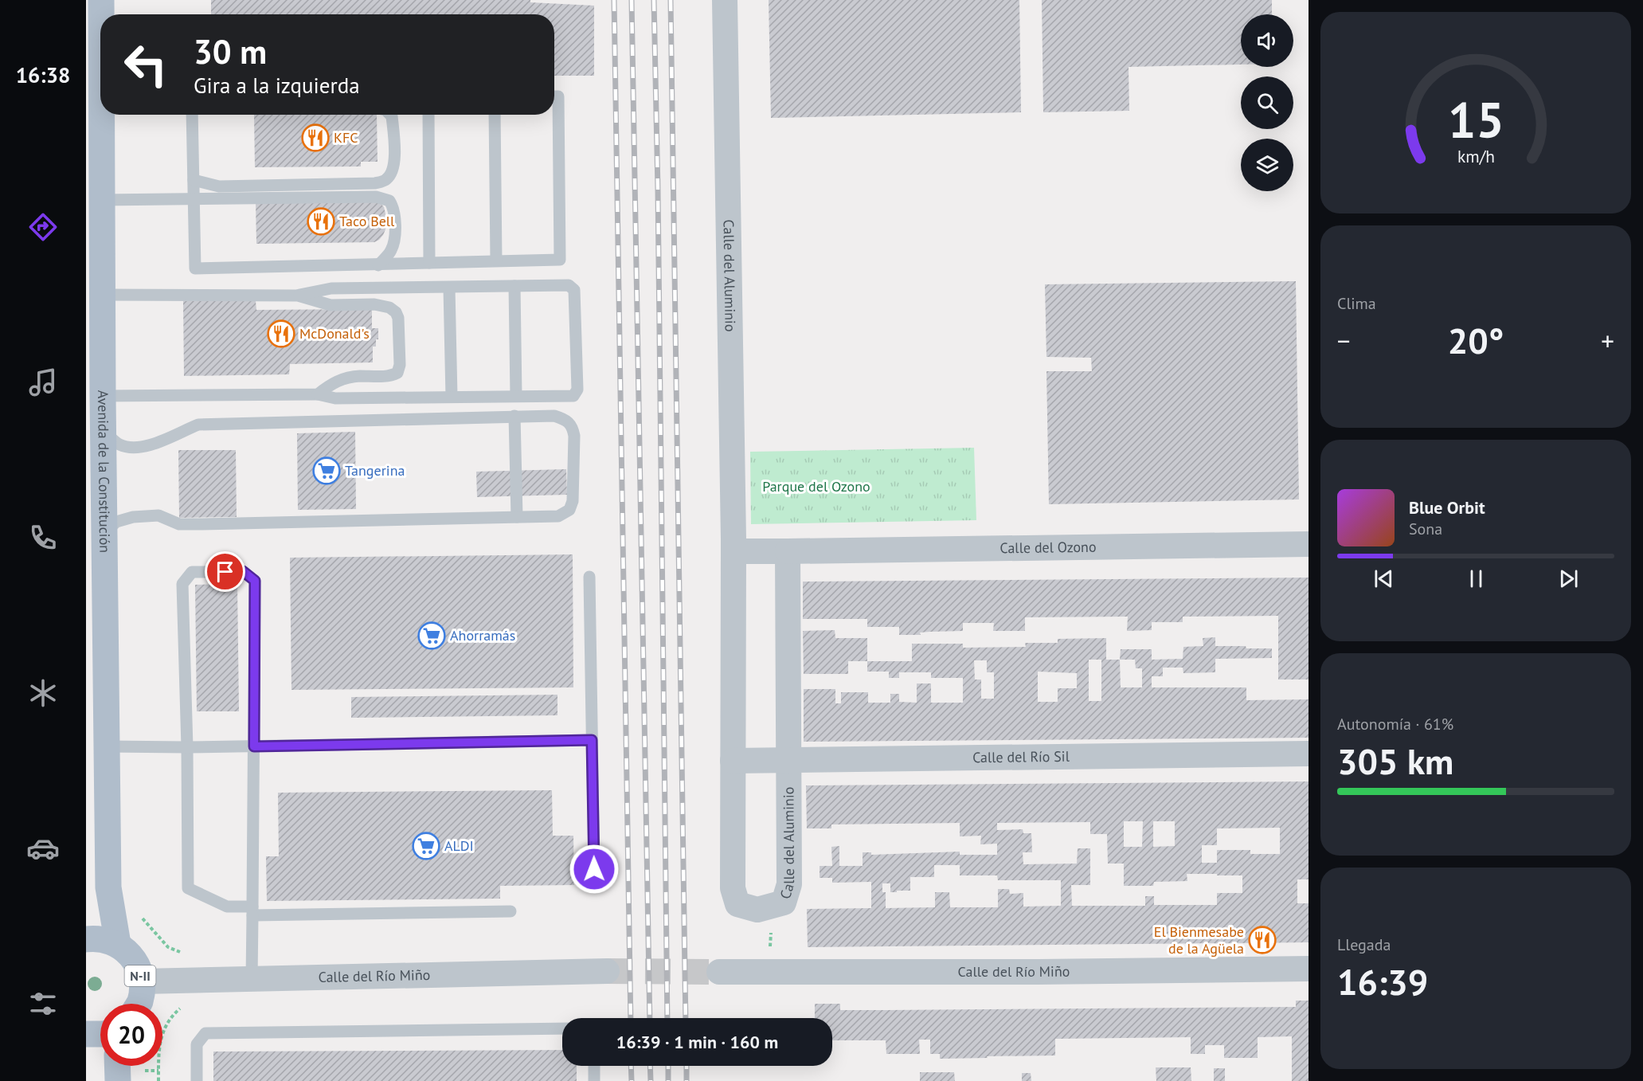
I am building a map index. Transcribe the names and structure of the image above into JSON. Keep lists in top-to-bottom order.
{
  "streets": {
    "main road": ["Avenida de la Constitución", "N-II"],
    "street": [
      "Calle del Aluminio",
      "Calle del Ozono",
      "Calle del Río Sil",
      "Calle del Río Miño"
    ]
  },
  "crossings": [
    ["Calle del Aluminio", "Calle del Ozono"],
    ["Calle del Aluminio", "Calle del Río Sil"],
    ["Avenida de la Constitución", "N-II"],
    ["Calle del Río Miño", "N-II"]
  ],
  "parks": ["Parque del Ozono"],
  "places": {
    "restaurant": [
      "KFC",
      "Taco Bell",
      "McDonald's",
      "El Bienmesabe de la Agüela"
    ],
    "supermarket": ["Tangerina", "Ahorramás", "ALDI"]
  },
  "page": {
    "tabs": "16:38",
    "turn": ["30 m", "Gira a la izquierda"],
    "tile": [
      "Clima",
      ["Autonomía · 61%", "305 km"],
      ["Llegada", "16:39"]
    ],
    "heat": ["−", "20°", "+"],
    "song": ["Blue Orbit", "Sona"],
    "limit": "20",
    "trip": "16:39 · 1 min · 160 m",
    "gauge": ["15", "km/h"]
  }
}
